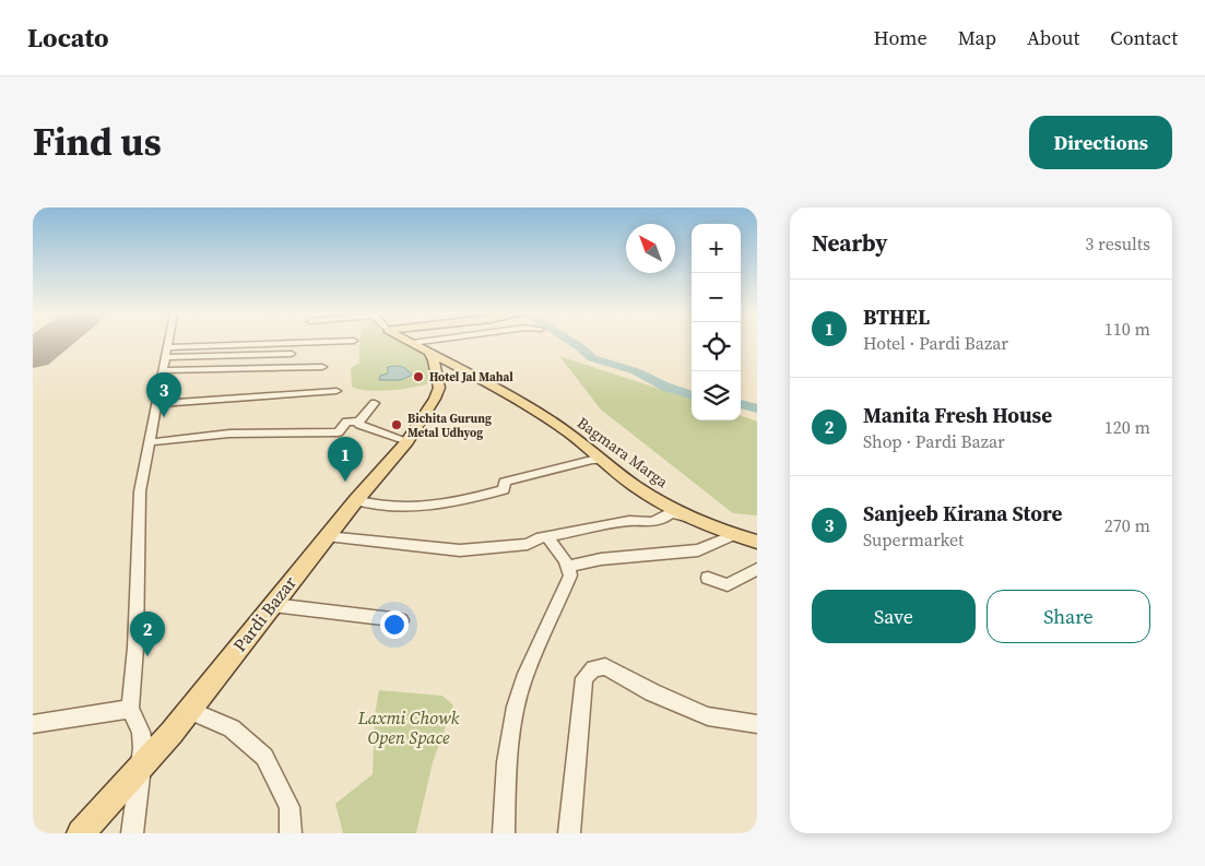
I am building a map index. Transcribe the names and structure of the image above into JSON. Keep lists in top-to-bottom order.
{
  "streets": {
    "main road": ["Bagmara Marga", "Pardi Bazar"]
  },
  "parks": ["Laxmi Chowk Open Space"],
  "places": ["Hotel Jal Mahal", "Bichita Gurung Metal Udhyog"],
  "north": "top left",
  "page": {
    "header": "Locato",
    "nav": [
      "Home",
      "Map",
      "About",
      "Contact"
    ],
    "title": "Find us",
    "buttons": [
      "Directions",
      ["Save", "Share"]
    ],
    "heading": ["Nearby", "3 results"],
    "map_buttons": ["+", "−"],
    "list": [
      {
        "mark": "1",
        "name": "BTHEL",
        "note": "Hotel · Pardi Bazar",
        "value": "110 m"
      },
      {
        "mark": "2",
        "name": "Manita Fresh House",
        "note": "Shop · Pardi Bazar",
        "value": "120 m"
      },
      {
        "mark": "3",
        "name": "Sanjeeb Kirana Store",
        "note": "Supermarket",
        "value": "270 m"
      }
    ],
    "pins": ["3", "1", "2"]
  }
}
